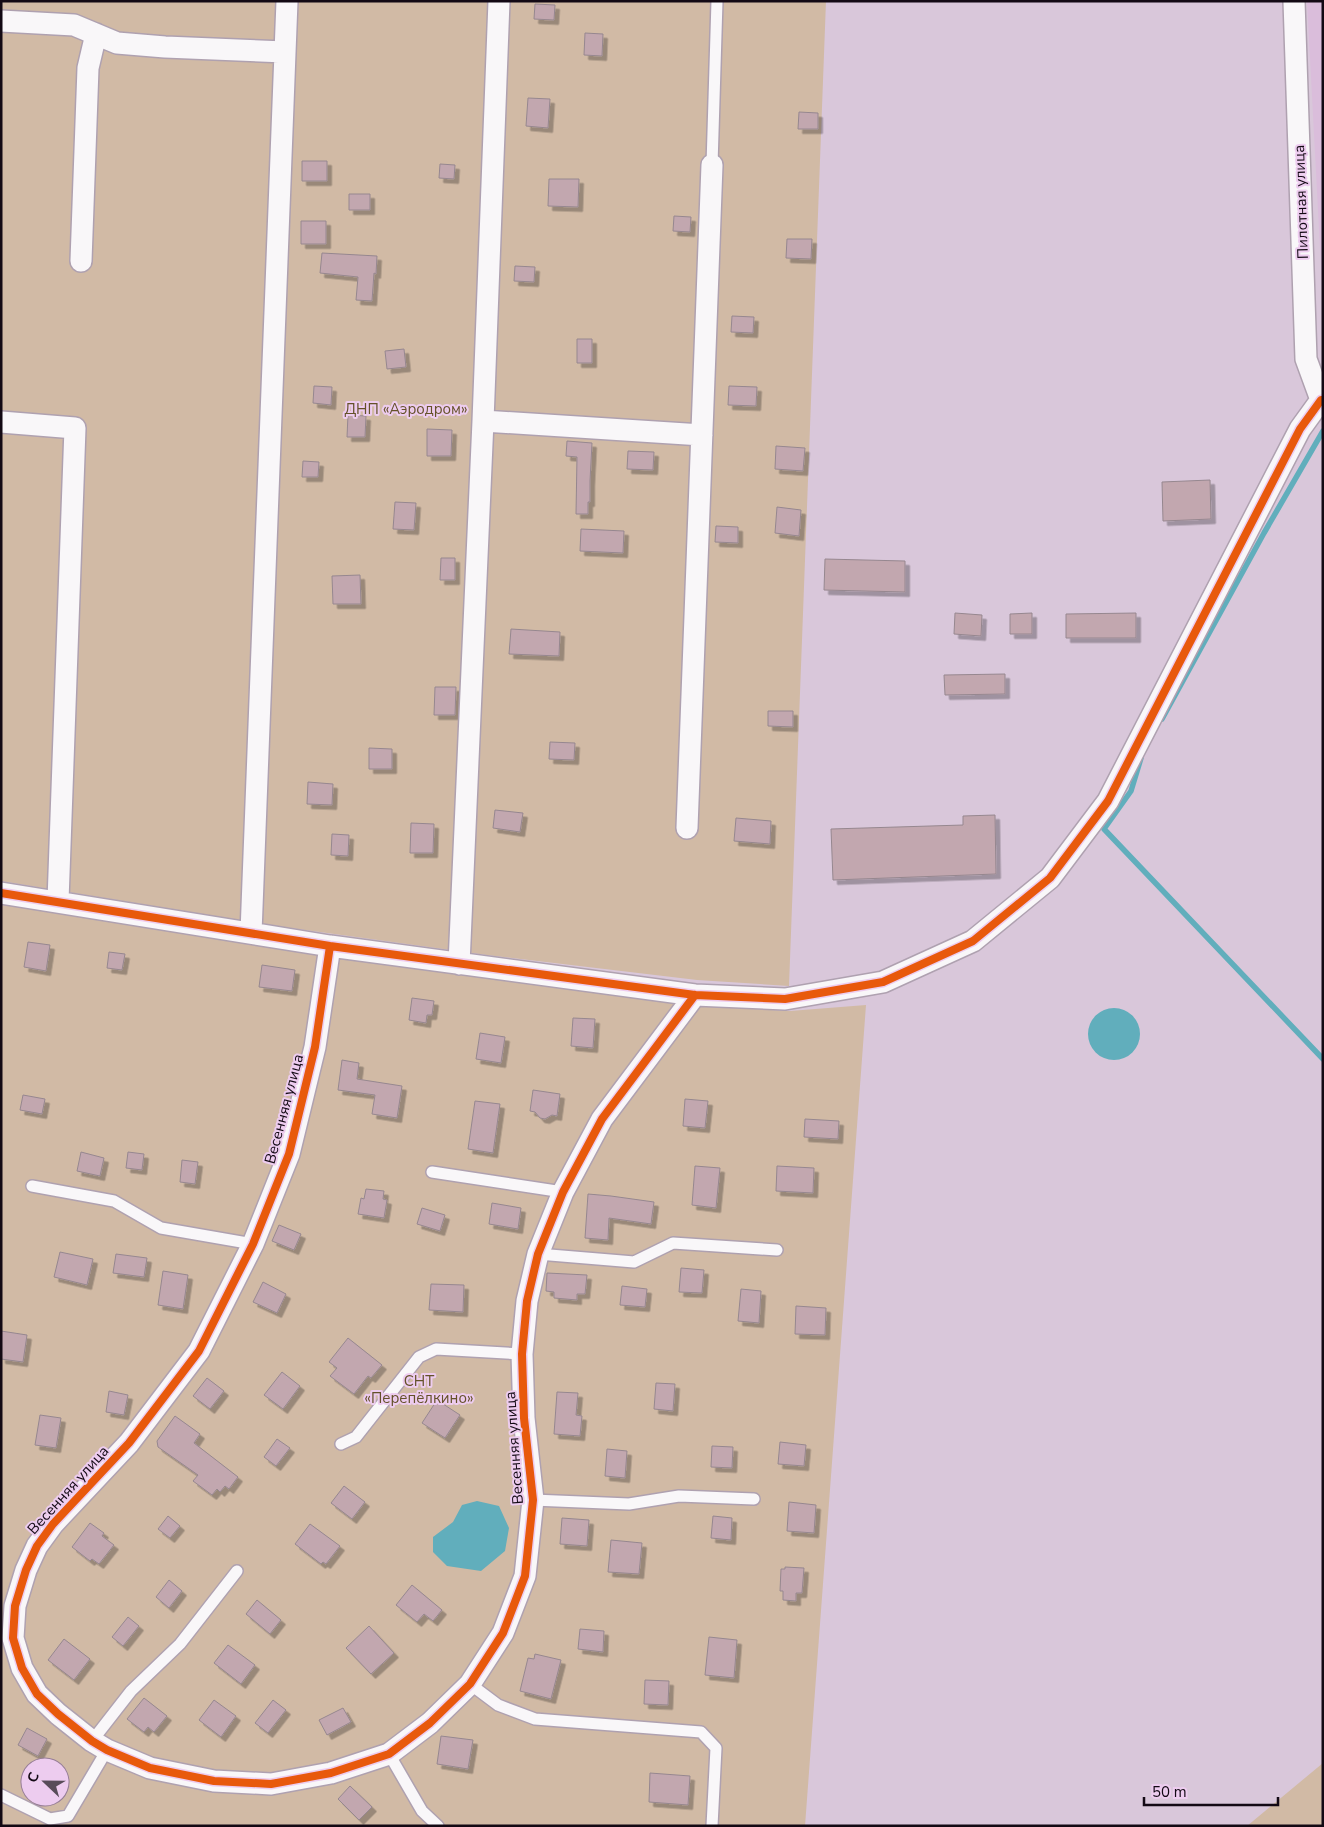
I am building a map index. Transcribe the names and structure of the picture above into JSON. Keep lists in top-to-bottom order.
{
  "streets": {
    "street": ["Пилотная улица", "Весенняя улица"]
  },
  "parks": ["ДНП «Аэродром»", "СНТ «Перепёлкино»"],
  "scale_bar": "50 m",
  "north": "left"
}
